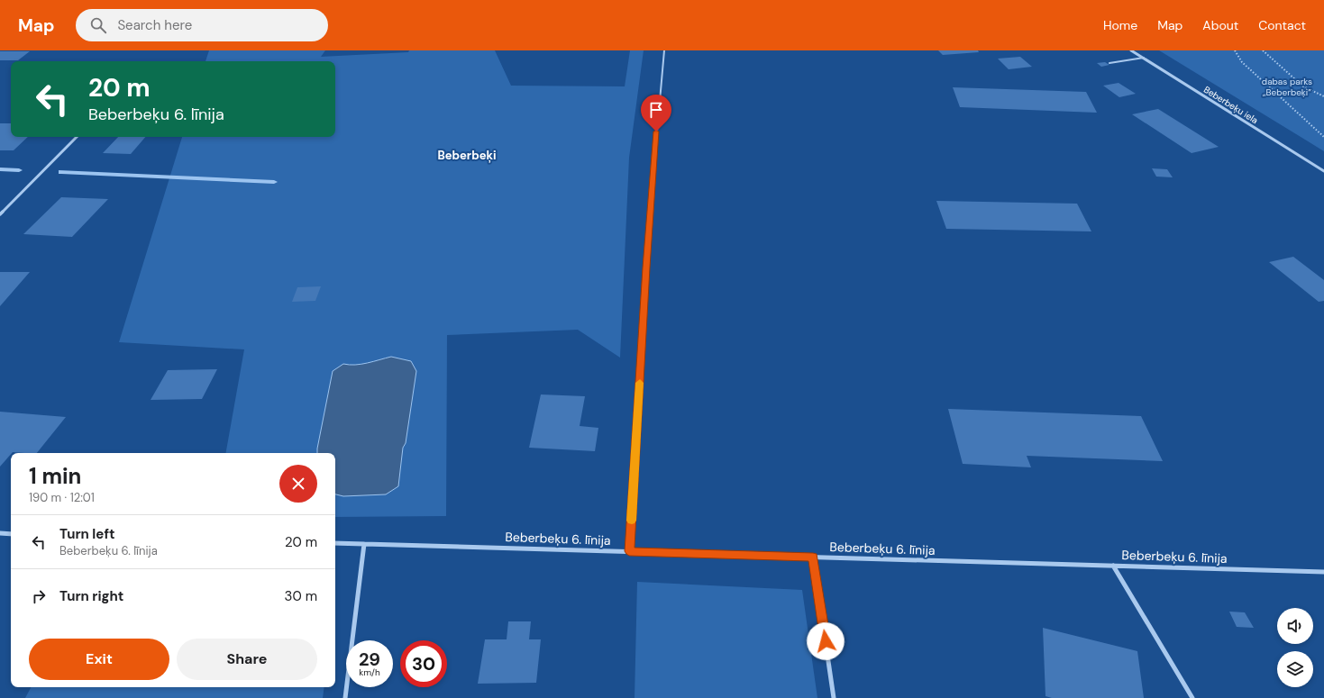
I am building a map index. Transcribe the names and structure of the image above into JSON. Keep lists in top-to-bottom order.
{
  "streets": {
    "street": ["Beberbeķu iela", "Beberbeķu 6. līnija"]
  },
  "districts": ["Beberbeķi"],
  "parks": ["dabas parks „Beberbeķi”"],
  "page": {
    "header": "Map",
    "search": "Search here",
    "nav": [
      "Home",
      "Map",
      "About",
      "Contact"
    ],
    "turn": ["20 m", "Beberbeķu 6. līnija"],
    "heading": ["1 min", "190 m · 12:01"],
    "list": [
      {
        "name": "Turn left",
        "note": "Beberbeķu 6. līnija",
        "value": "20 m"
      },
      {
        "name": "Turn right",
        "value": "30 m"
      }
    ],
    "buttons": ["Exit", "Share"],
    "speed": "29 km/h",
    "limit": "30"
  }
}
